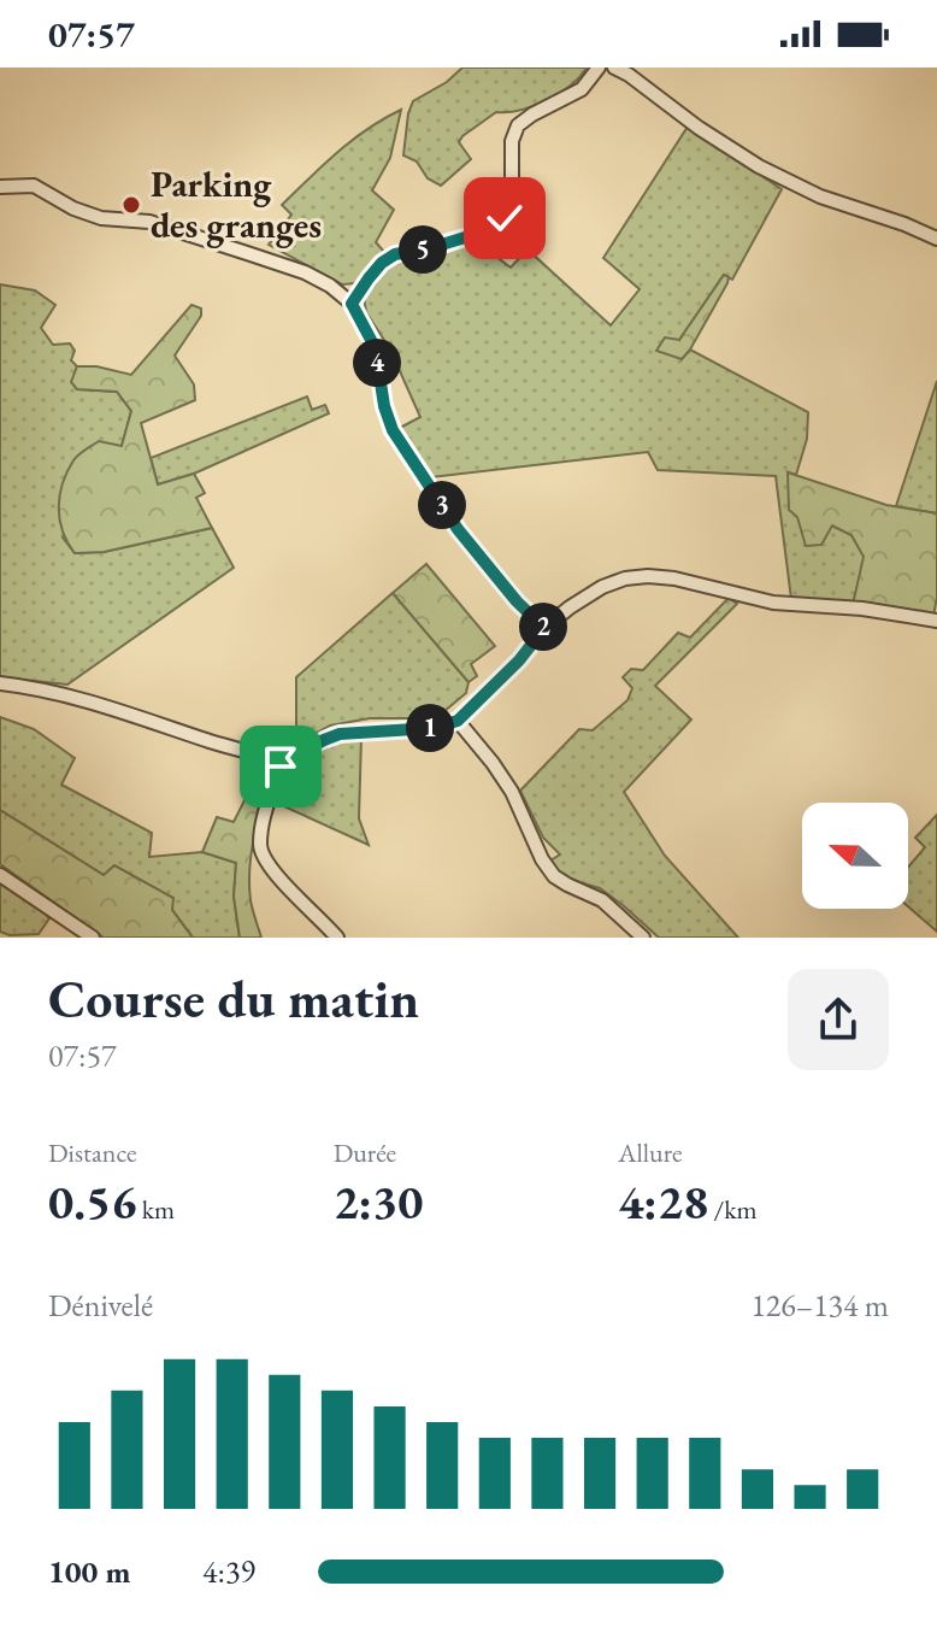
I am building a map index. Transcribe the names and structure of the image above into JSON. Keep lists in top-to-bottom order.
{
  "places": ["Parking des granges"],
  "north": "left",
  "page": {
    "status": "07:57",
    "pins": [
      "5",
      "4",
      "3",
      "2",
      "1"
    ],
    "heading": ["Course du matin", "07:57"],
    "stats": [
      ["Distance", "0.56 km"],
      ["Durée", "2:30"],
      ["Allure", "4:28 /km"]
    ],
    "chart": ["Dénivelé", "126–134 m"],
    "list": [
      {
        "name": "100 m",
        "note": "4:39"
      }
    ]
  }
}
